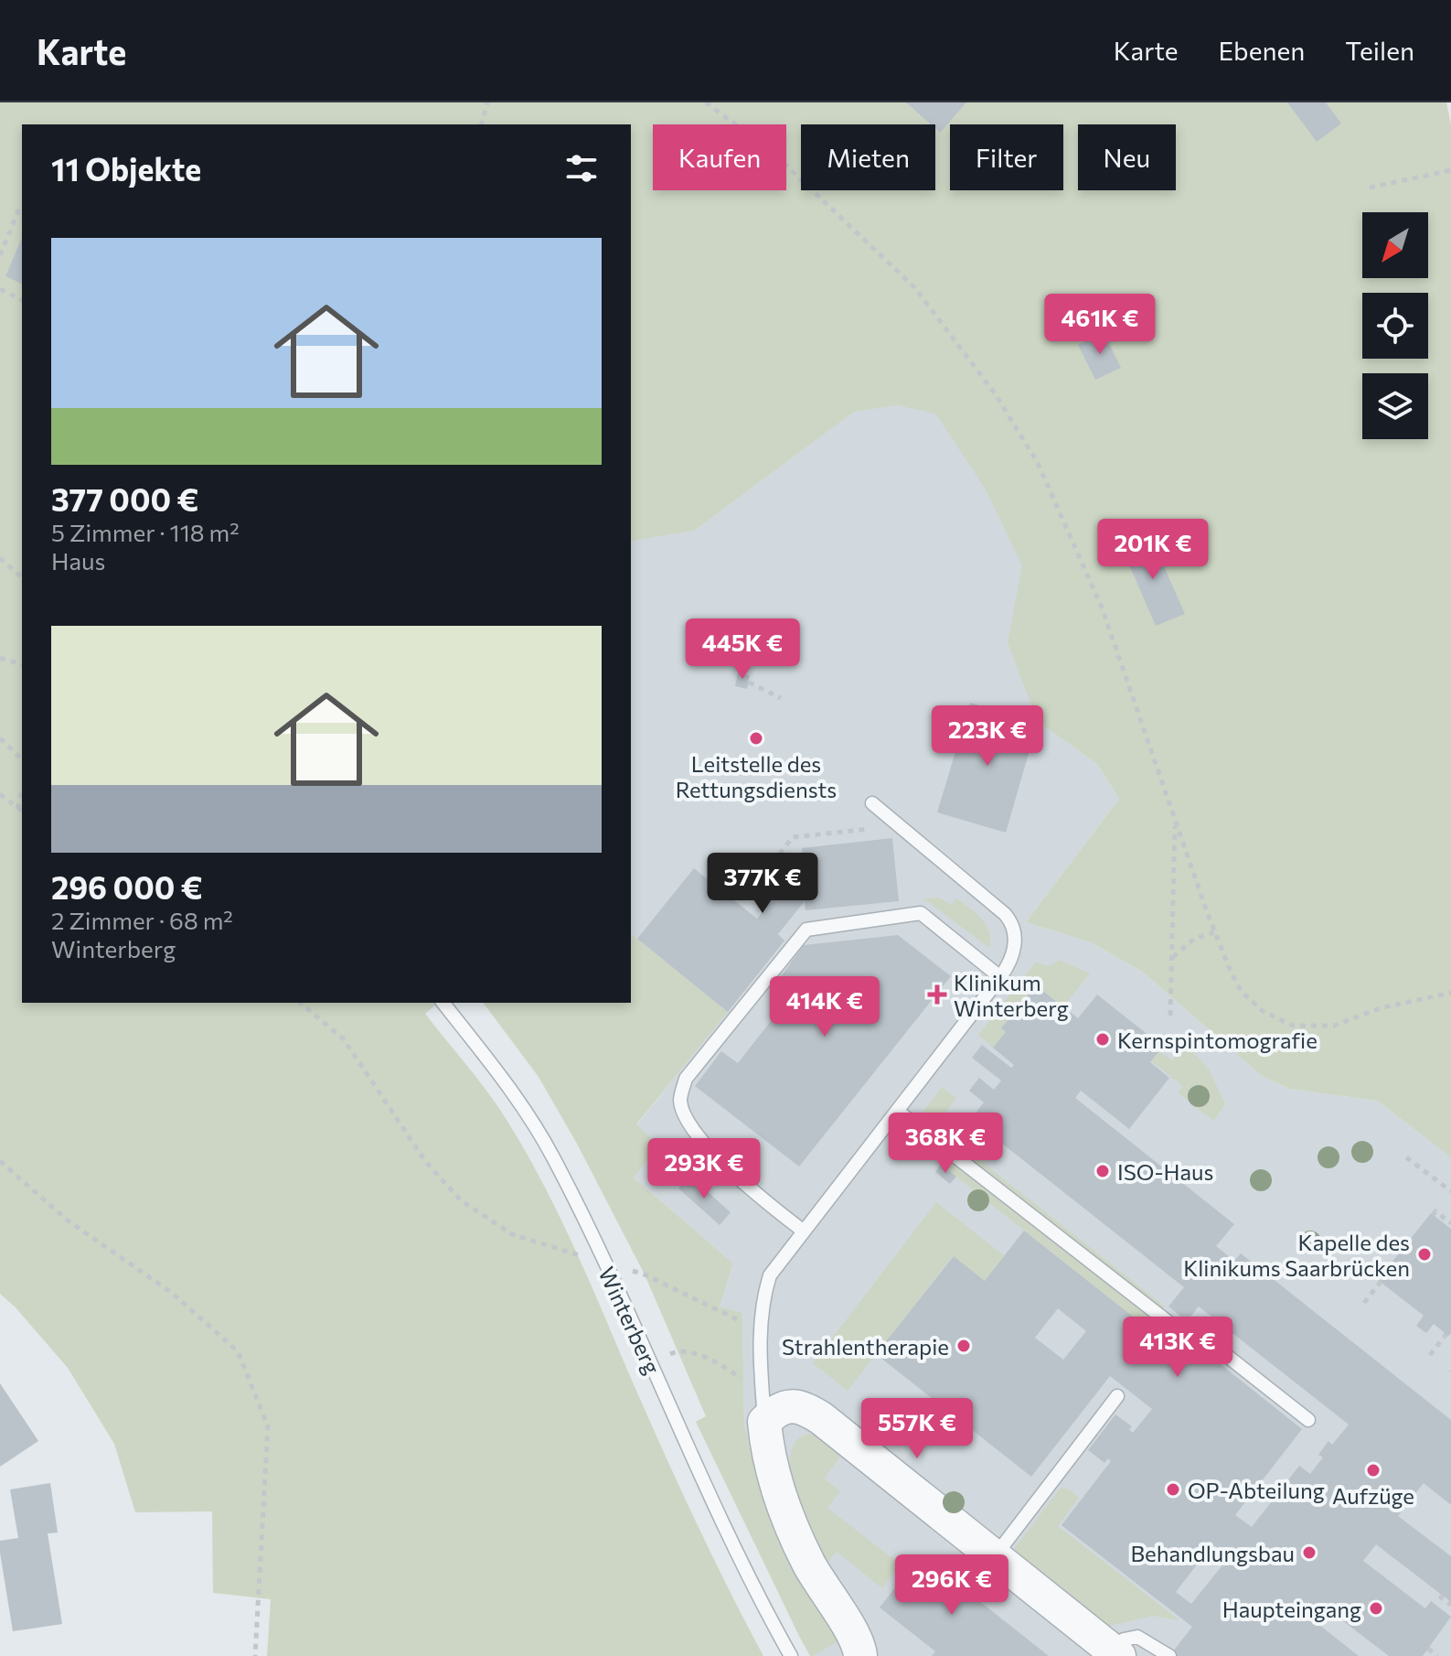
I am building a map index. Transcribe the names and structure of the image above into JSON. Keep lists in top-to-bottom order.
{
  "streets": {
    "lane": ["Winterberg"]
  },
  "places": {
    "other": [
      "Leitstelle des Rettungsdiensts",
      "Kernspintomografie",
      "ISO-Haus",
      "Kapelle des Klinikums Saarbrücken",
      "Strahlentherapie",
      "Aufzüge",
      "OP-Abteilung",
      "Behandlungsbau",
      "Haupteingang"
    ],
    "health": ["Klinikum Winterberg"]
  },
  "north": "bottom left",
  "page": {
    "header": "Karte",
    "nav": ["Karte", "Ebenen", "Teilen"],
    "chip": [
      "Kaufen",
      "Mieten",
      "Filter",
      "Neu"
    ],
    "heading": "11 Objekte",
    "list": [
      {
        "name": "377 000 €",
        "note": "5 Zimmer · 118 m² · Haus"
      },
      {
        "name": "296 000 €",
        "note": "2 Zimmer · 68 m² · Winterberg"
      }
    ],
    "price": [
      "461K €",
      "201K €",
      "445K €",
      "223K €",
      "377K €",
      "414K €",
      "368K €",
      "293K €",
      "413K €",
      "557K €",
      "296K €"
    ]
  }
}
